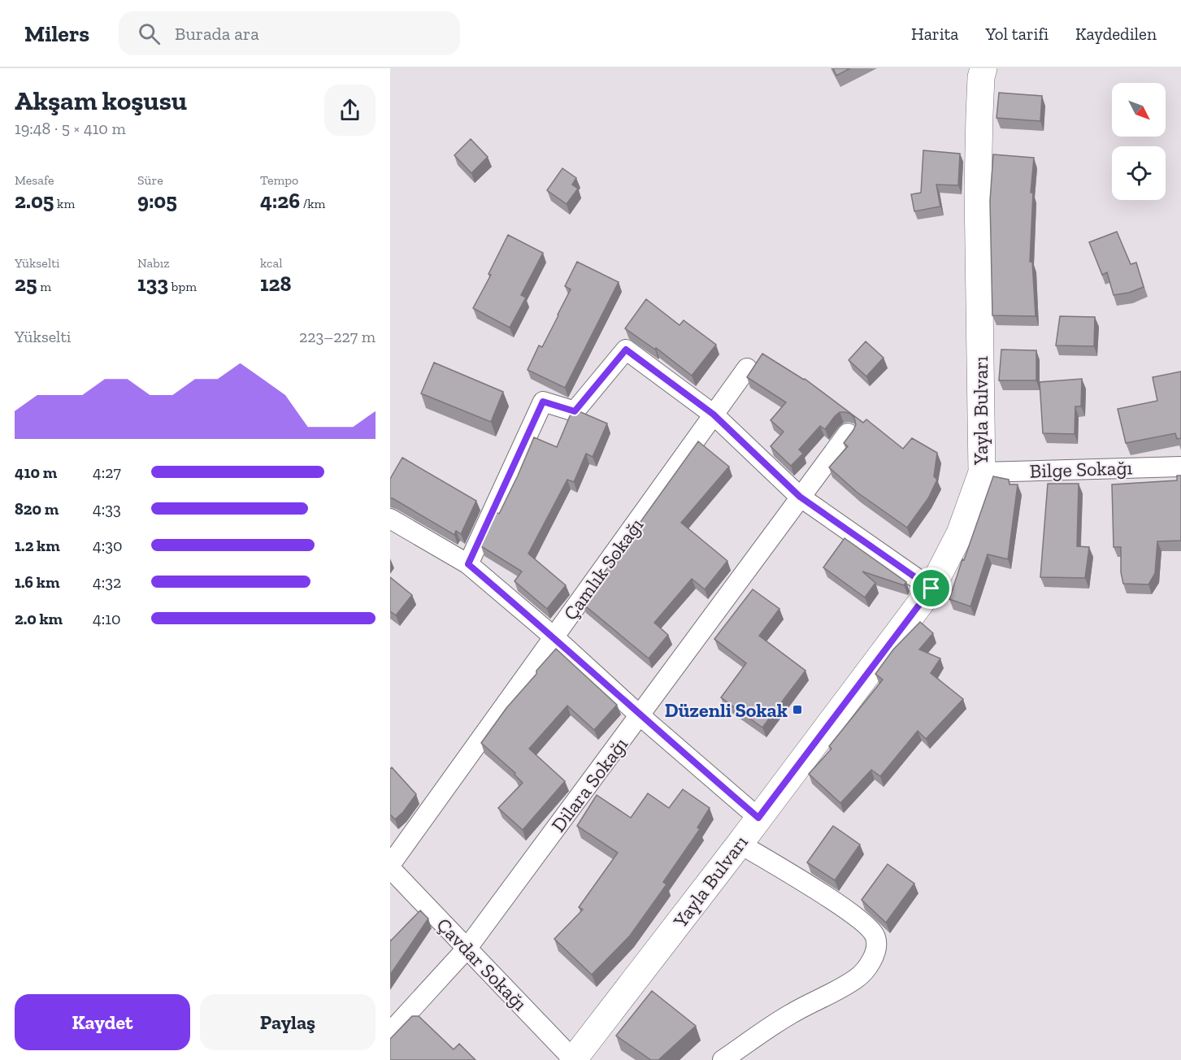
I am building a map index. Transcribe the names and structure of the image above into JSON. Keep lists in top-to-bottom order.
{
  "streets": {
    "main road": ["Yayla Bulvarı"],
    "street": [
      "Bilge Sokağı",
      "Çamlık Sokağı",
      "Dilara Sokağı",
      "Çavdar Sokağı"
    ]
  },
  "crossings": [
    ["Yayla Bulvarı", "Bilge Sokağı"],
    ["Yayla Bulvarı", "Çavdar Sokağı"],
    ["Çamlık Sokağı", "Çavdar Sokağı"],
    ["Dilara Sokağı", "Çavdar Sokağı"]
  ],
  "places": {
    "transit": ["Düzenli Sokak"]
  },
  "north": "bottom right",
  "page": {
    "header": "Milers",
    "search": "Burada ara",
    "nav": ["Harita", "Yol tarifi", "Kaydedilen"],
    "heading": ["Akşam koşusu", "19:48 · 5 × 410 m"],
    "stats": [
      ["Mesafe", "2.05 km"],
      ["Süre", "9:05"],
      ["Tempo", "4:26 /km"],
      ["Yükselti", "25 m"],
      ["Nabız", "133 bpm"],
      ["kcal", "128"]
    ],
    "chart": ["Yükselti", "223–227 m"],
    "list": [
      {
        "name": "410 m",
        "note": "4:27"
      },
      {
        "name": "820 m",
        "note": "4:33"
      },
      {
        "name": "1.2 km",
        "note": "4:30"
      },
      {
        "name": "1.6 km",
        "note": "4:32"
      },
      {
        "name": "2.0 km",
        "note": "4:10"
      }
    ],
    "buttons": ["Kaydet", "Paylaş"]
  }
}
